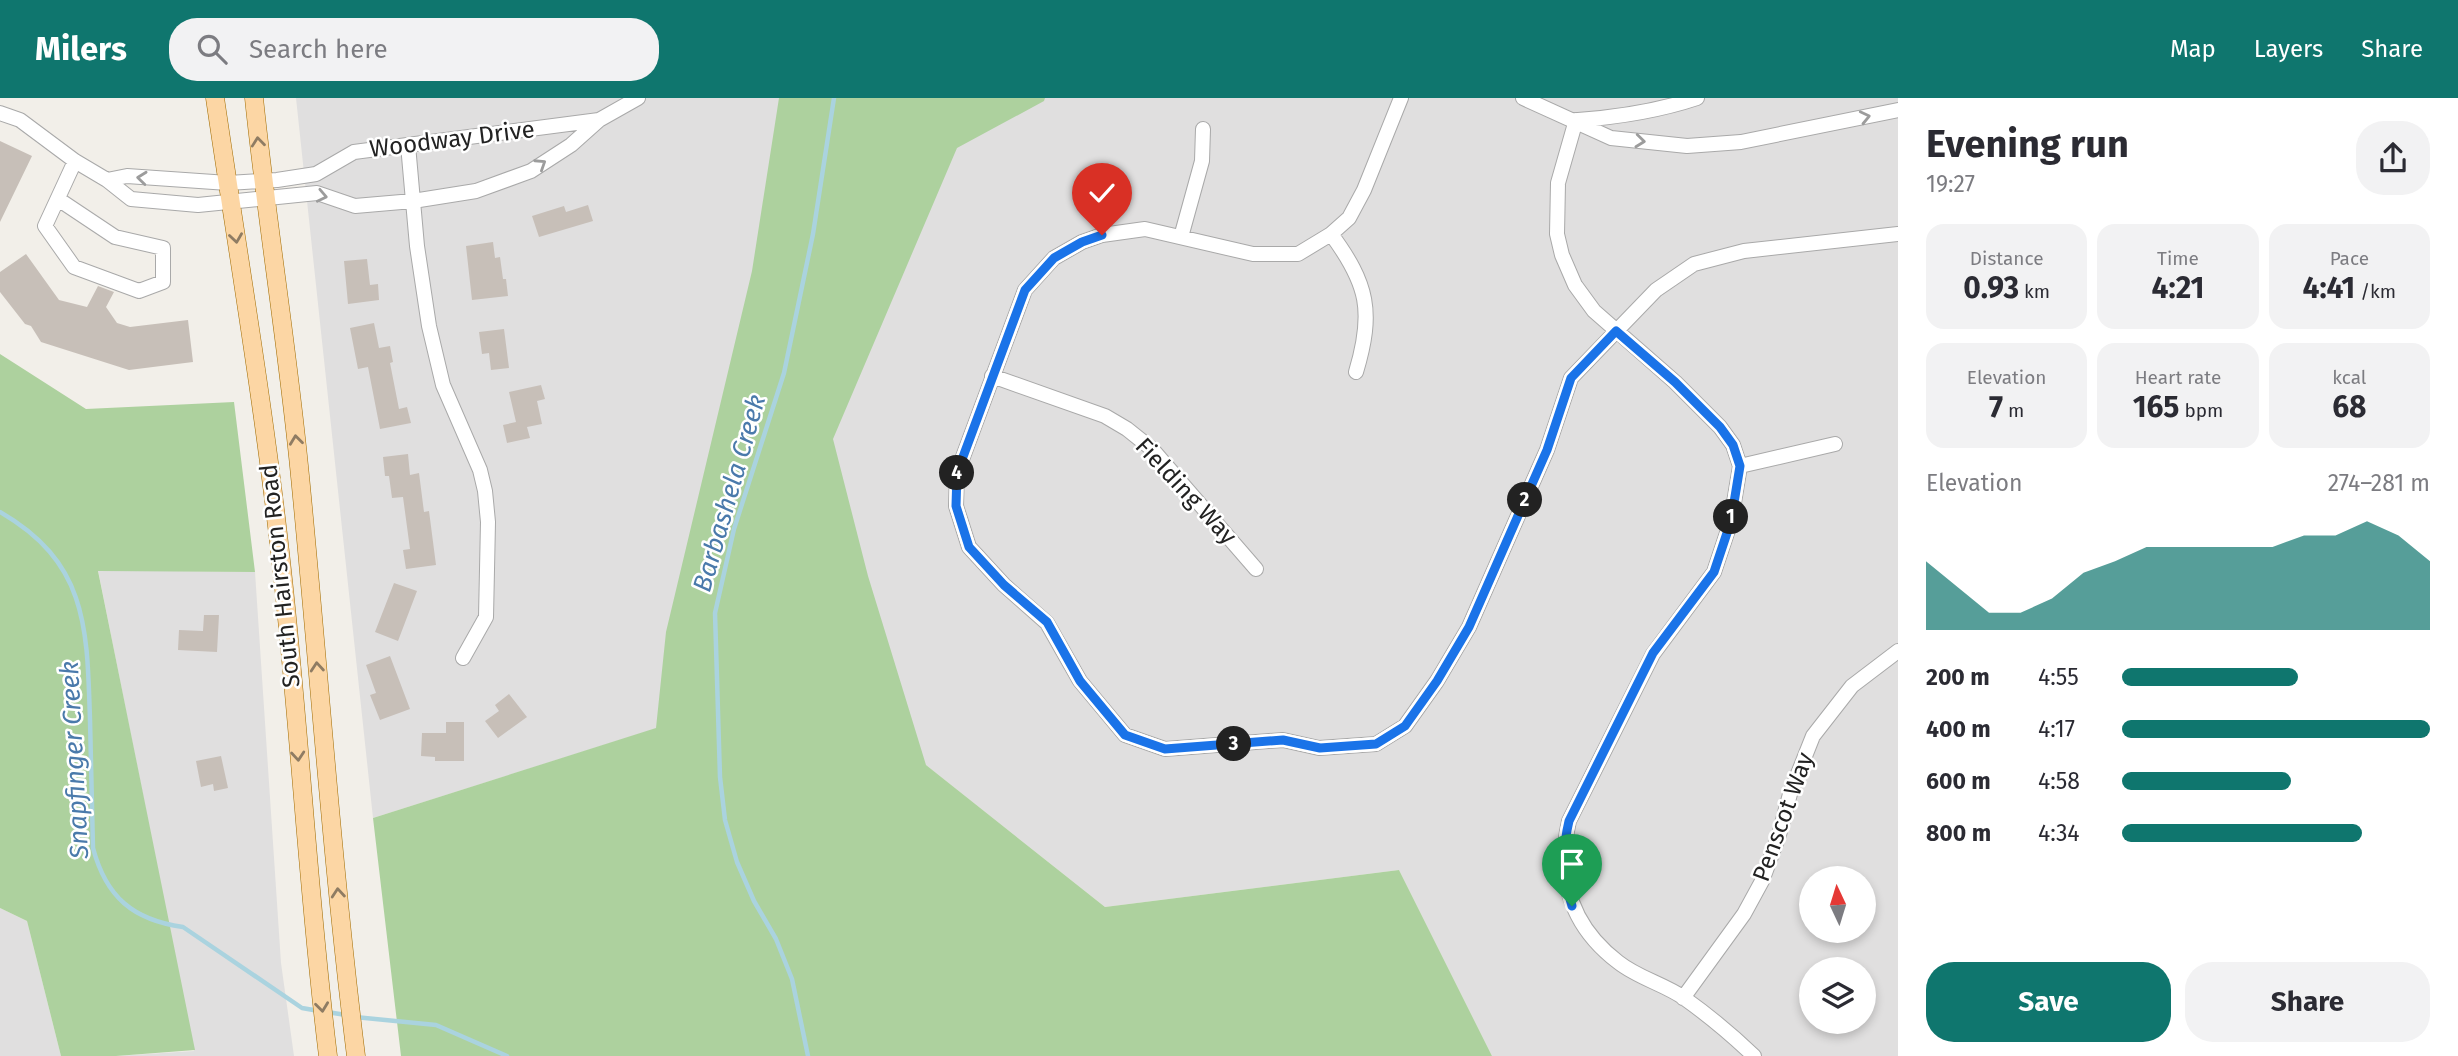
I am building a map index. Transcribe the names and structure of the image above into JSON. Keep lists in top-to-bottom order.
{
  "streets": {
    "main road": ["South Hairston Road"],
    "street": ["Woodway Drive", "Fielding Way", "Penscot Way"]
  },
  "crossings": [
    ["Woodway Drive", "South Hairston Road"]
  ],
  "water": ["Barbashela Creek", "Snapfinger Creek"],
  "north": "top",
  "page": {
    "header": "Milers",
    "search": "Search here",
    "nav": ["Map", "Layers", "Share"],
    "heading": ["Evening run", "19:27"],
    "stats": [
      ["Distance", "0.93 km"],
      ["Time", "4:21"],
      ["Pace", "4:41 /km"],
      ["Elevation", "7 m"],
      ["Heart rate", "165 bpm"],
      ["kcal", "68"]
    ],
    "pins": [
      "4",
      "2",
      "1",
      "3"
    ],
    "chart": ["Elevation", "274–281 m"],
    "list": [
      {
        "name": "200 m",
        "note": "4:55"
      },
      {
        "name": "400 m",
        "note": "4:17"
      },
      {
        "name": "600 m",
        "note": "4:58"
      },
      {
        "name": "800 m",
        "note": "4:34"
      }
    ],
    "buttons": ["Save", "Share"]
  }
}
